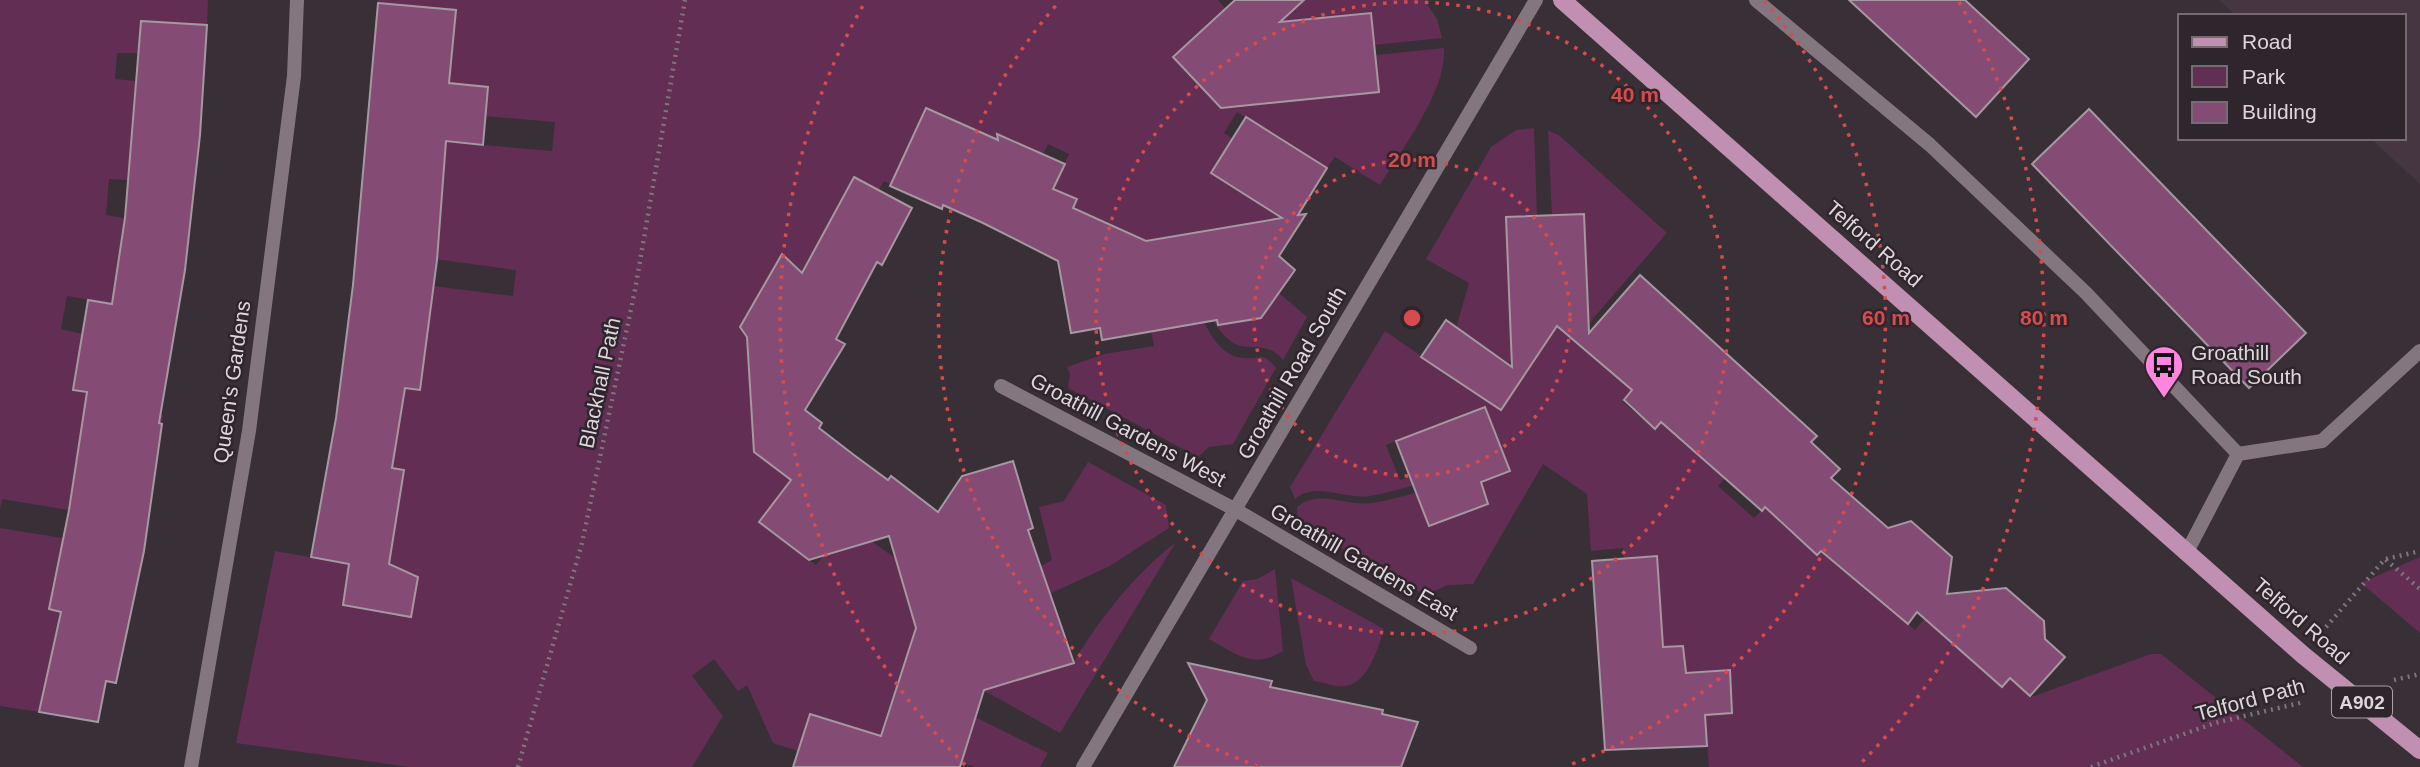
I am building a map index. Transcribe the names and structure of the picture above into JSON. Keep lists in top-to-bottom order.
{
  "streets": {
    "main road": ["Telford Road", "A902"],
    "street": [
      "Groathill Road South",
      "Queen's Gardens",
      "Groathill Gardens West",
      "Groathill Gardens East"
    ],
    "path": ["Blackhall Path", "Telford Path"]
  },
  "crossings": [
    ["Groathill Road South", "Groathill Gardens West"],
    ["Groathill Road South", "Groathill Gardens East"],
    ["Groathill Gardens West", "Groathill Gardens East"]
  ],
  "places": {
    "bus stop": ["Groathill Road South"]
  },
  "legend": ["Road", "Park", "Building"],
  "rings": [
    "40 m",
    "20 m",
    "60 m",
    "80 m"
  ]
}
